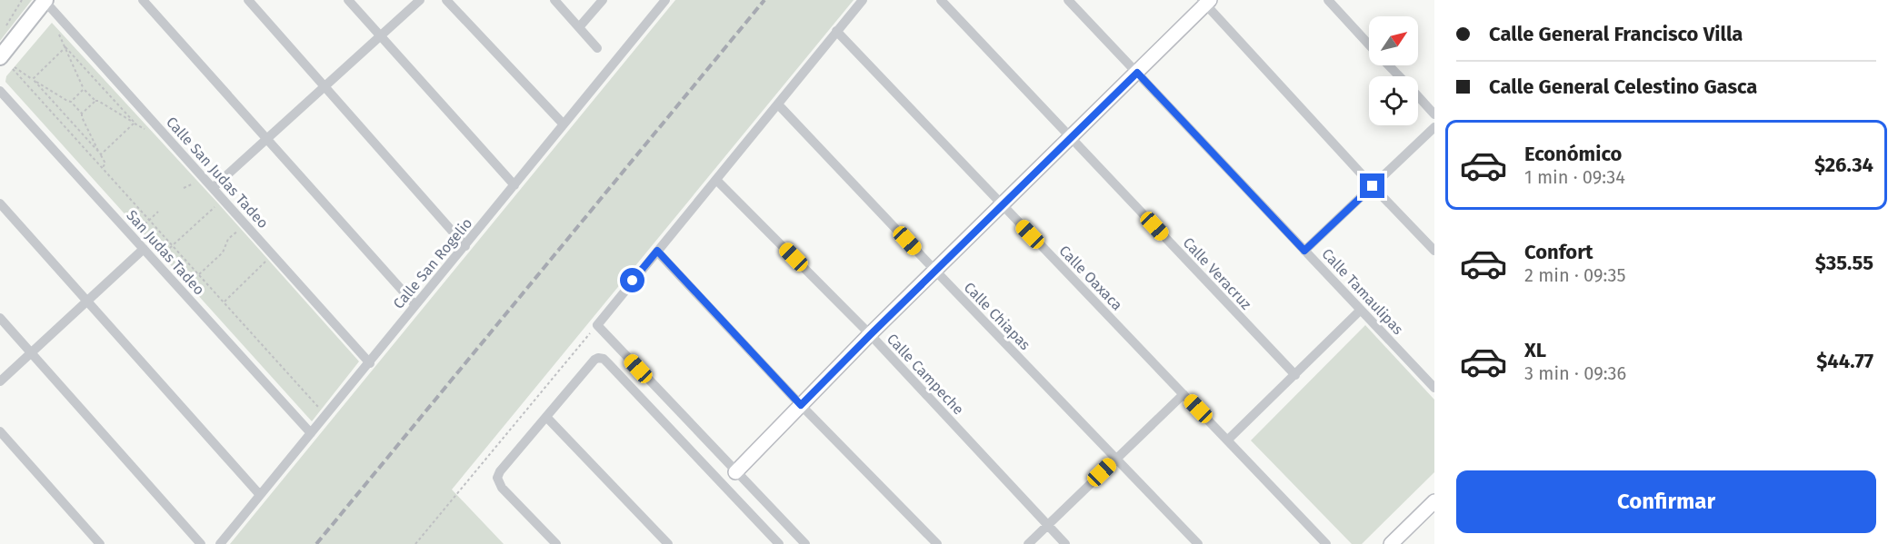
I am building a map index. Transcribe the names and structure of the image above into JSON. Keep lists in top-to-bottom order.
{
  "streets": {
    "street": [
      "Calle San Judas Tadeo",
      "San Judas Tadeo",
      "Calle San Rogelio",
      "Calle Veracruz",
      "Calle Oaxaca",
      "Calle Tamaulipas",
      "Calle Chiapas",
      "Calle Campeche"
    ]
  },
  "crossings": [
    ["Calle San Judas Tadeo", "Calle San Rogelio"],
    ["San Judas Tadeo", "Calle San Rogelio"]
  ],
  "north": "top right",
  "page": {
    "banner": ["Calle General Francisco Villa", "Calle General Celestino Gasca"],
    "list": [
      {
        "name": "Económico",
        "note": "1 min · 09:34",
        "value": "$26.34"
      },
      {
        "name": "Confort",
        "note": "2 min · 09:35",
        "value": "$35.55"
      },
      {
        "name": "XL",
        "note": "3 min · 09:36",
        "value": "$44.77"
      }
    ],
    "buttons": "Confirmar"
  }
}
